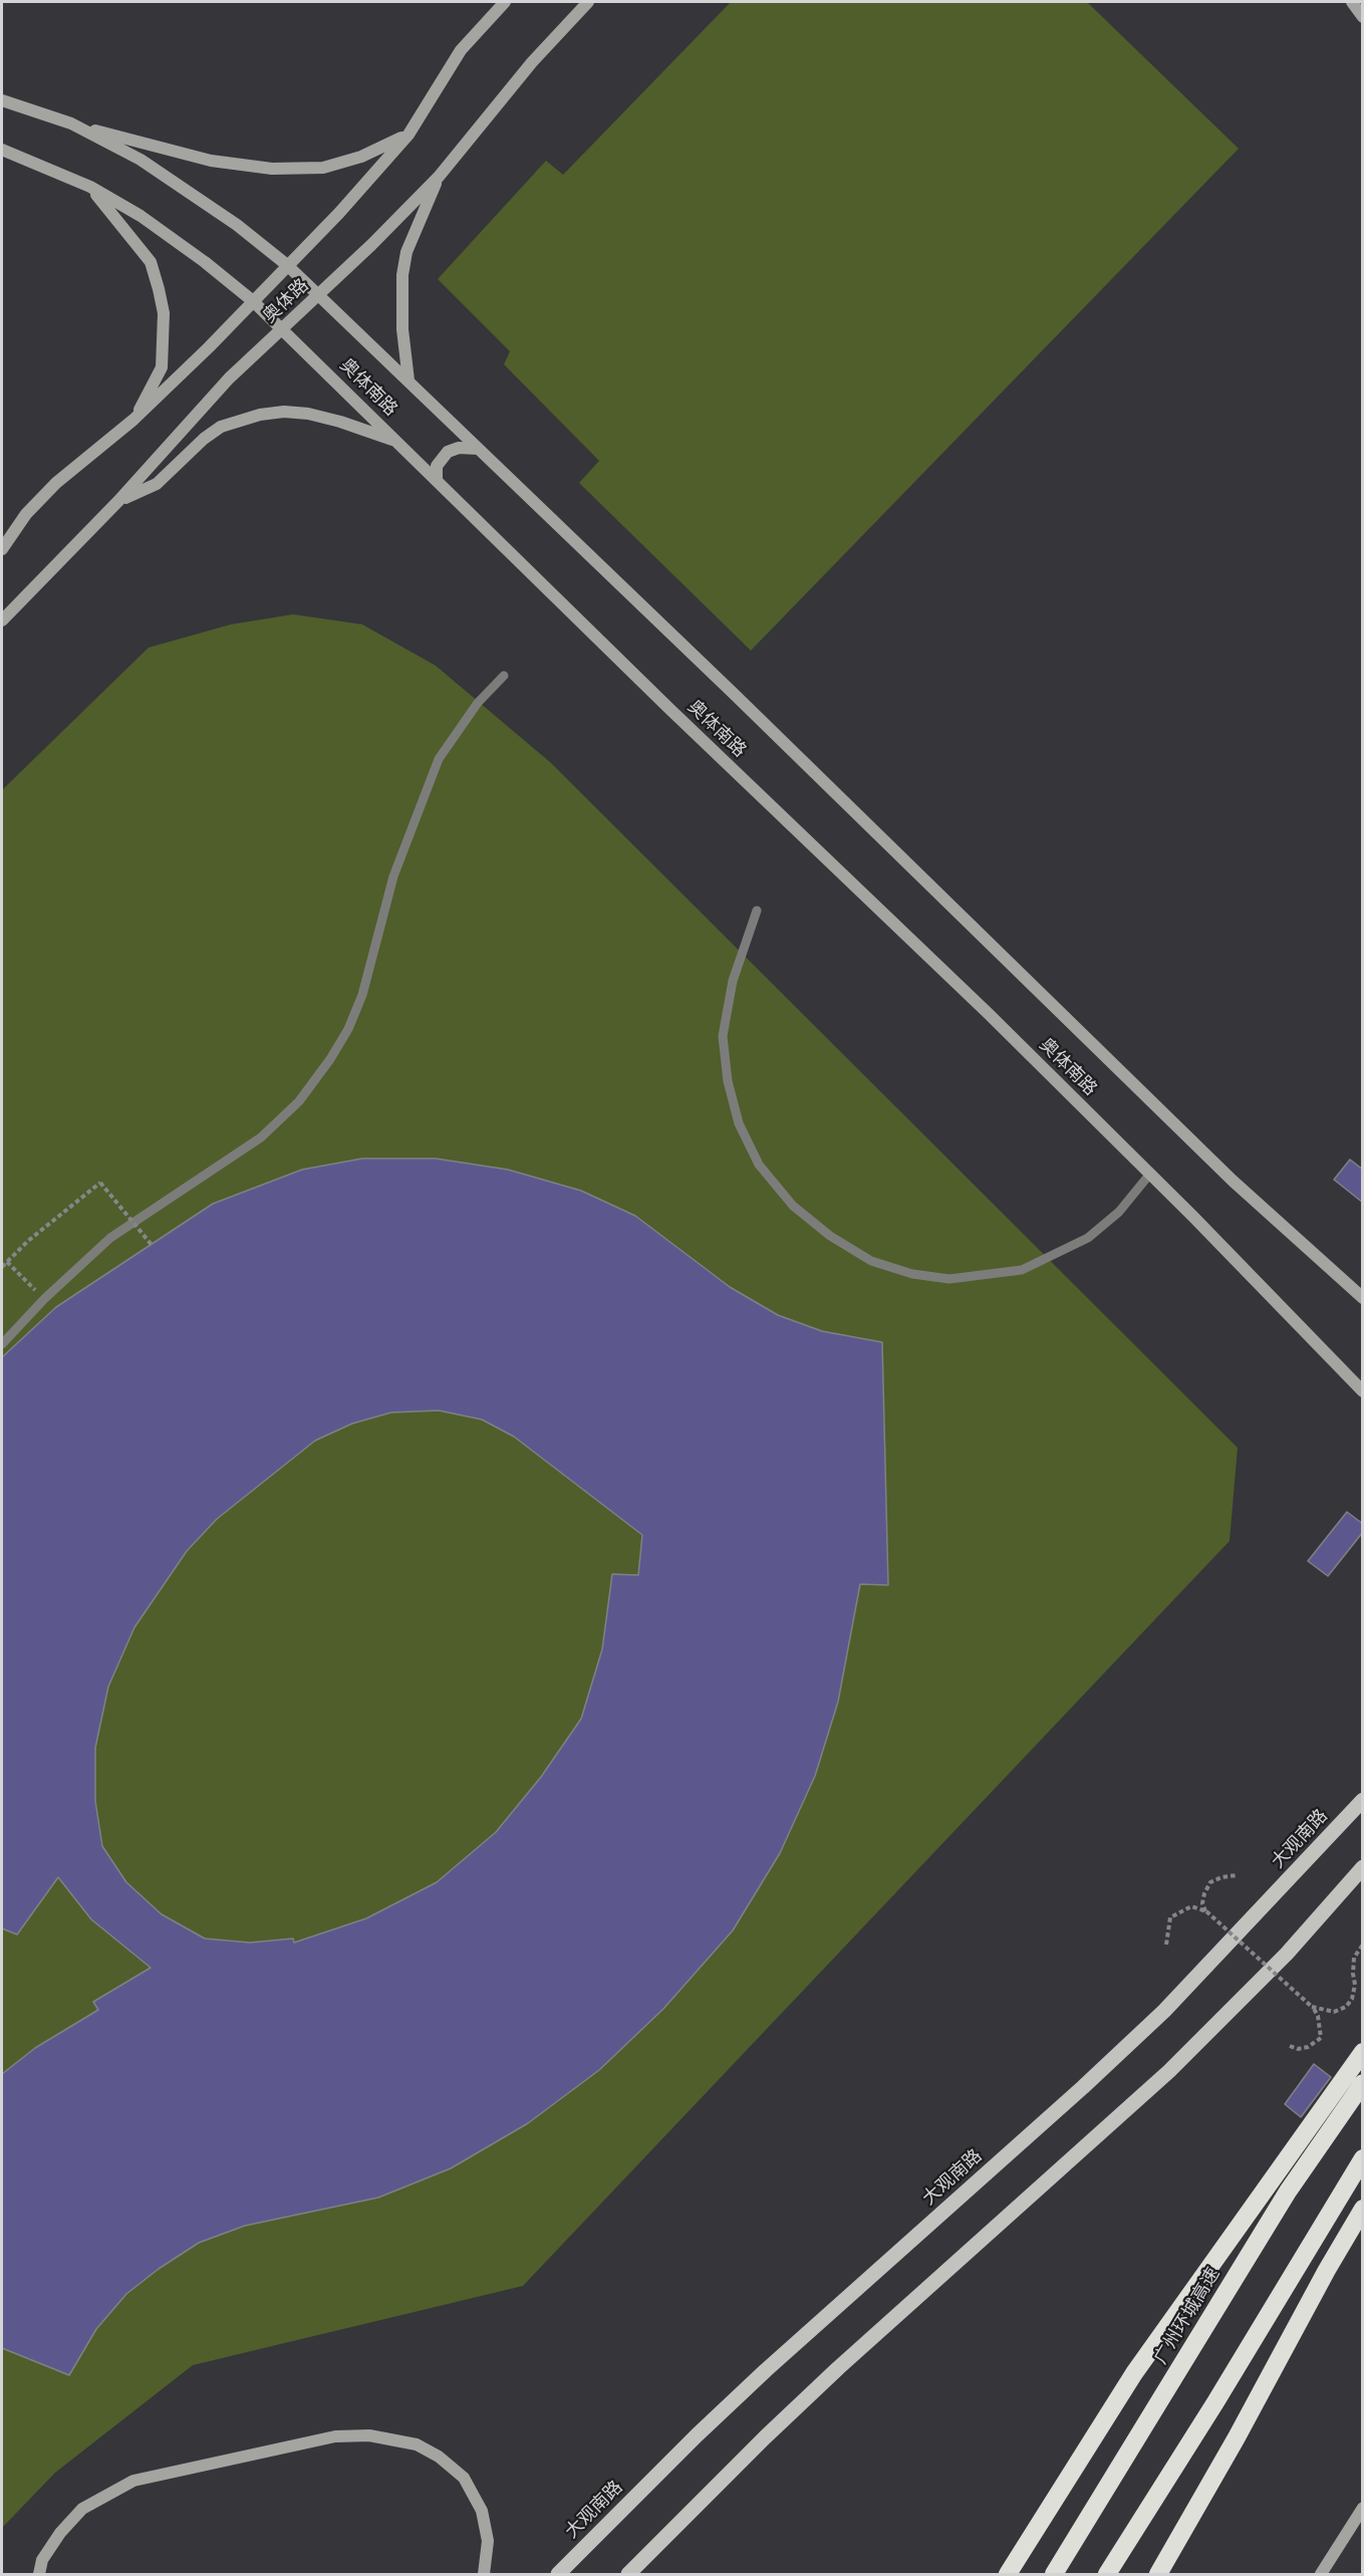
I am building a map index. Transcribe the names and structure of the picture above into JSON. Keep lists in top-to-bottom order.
{
  "streets": {
    "highway": ["广州环城高速"],
    "main road": ["大观南路"],
    "street": ["奥体路", "奥体南路"]
  },
  "crossings": [
    ["奥体路", "奥体南路"]
  ]
}
